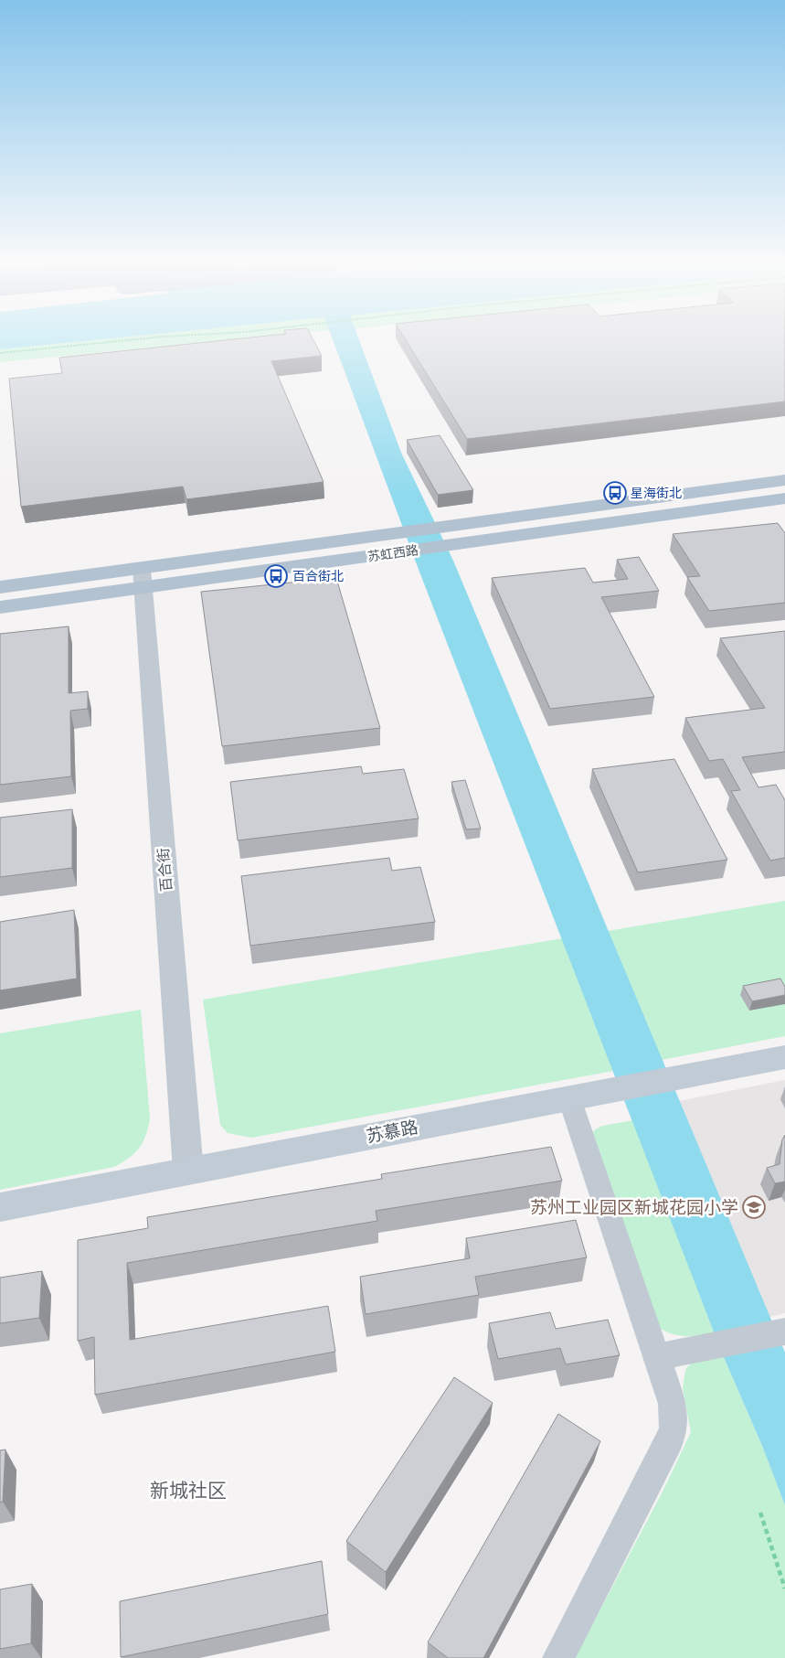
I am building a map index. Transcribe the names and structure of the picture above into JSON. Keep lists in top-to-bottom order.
{
  "streets": {
    "main road": ["苏虹西路", "苏慕路"],
    "street": ["百合街"]
  },
  "crossings": [
    ["苏虹西路", "百合街"],
    ["百合街", "苏慕路"]
  ],
  "districts": ["新城社区"],
  "places": {
    "bus stop": ["星海街北", "百合街北"],
    "school or university": ["苏州工业园区新城花园小学"]
  }
}
